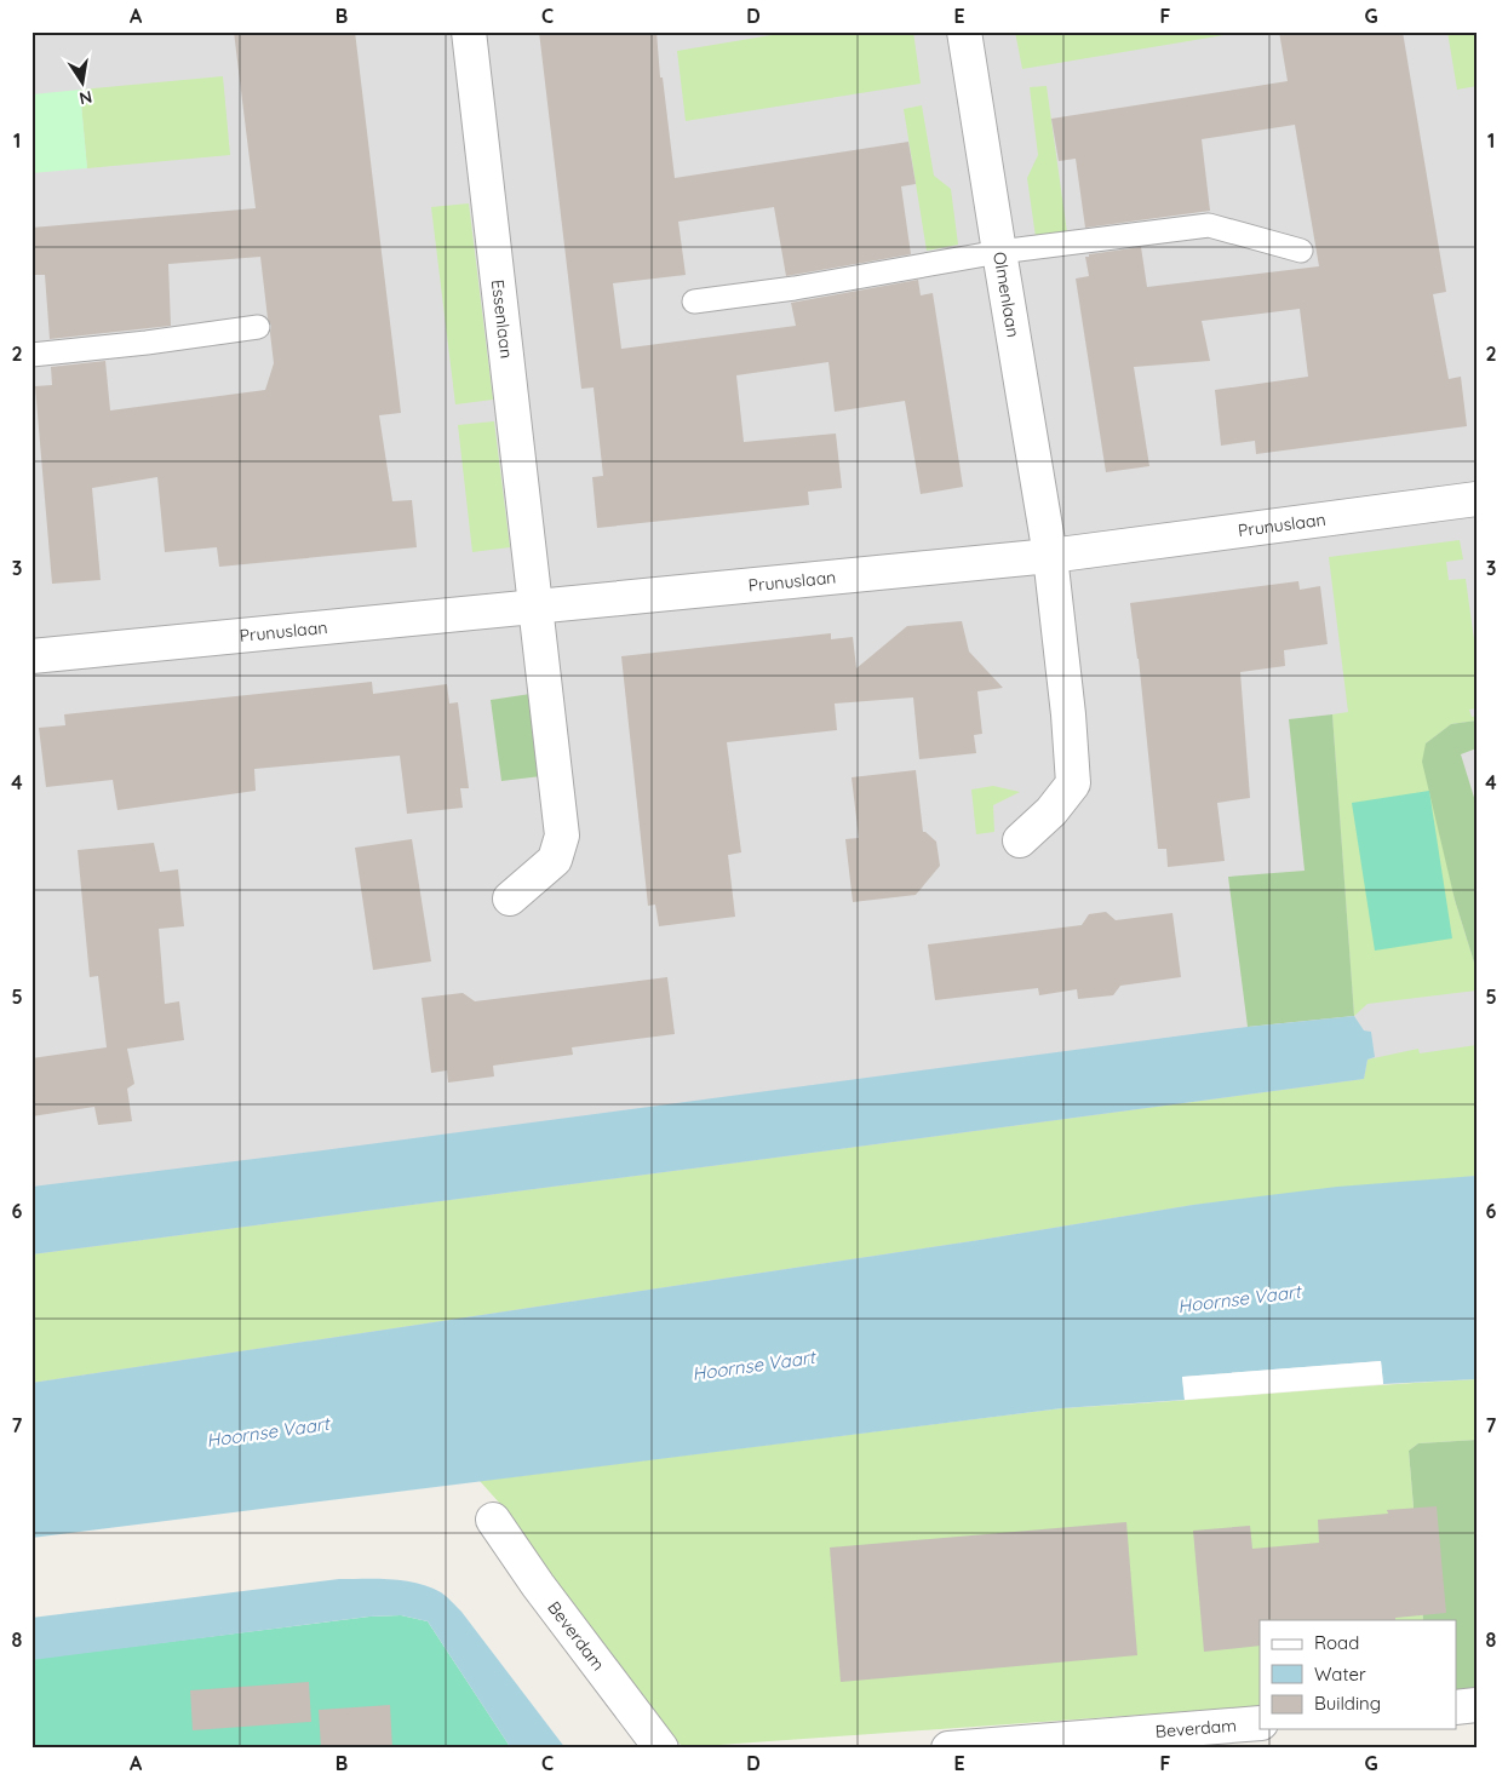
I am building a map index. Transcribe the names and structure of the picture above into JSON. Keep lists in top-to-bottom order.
{
  "streets": {
    "street": [
      "Olmenlaan",
      "Essenlaan",
      "Prunuslaan",
      "Beverdam"
    ]
  },
  "crossings": [
    ["Olmenlaan", "Prunuslaan"],
    ["Essenlaan", "Prunuslaan"]
  ],
  "water": ["Hoornse Vaart"],
  "legend": ["Road", "Water", "Building"],
  "north": "bottom",
  "grid": {
    "columns": [
      "A",
      "B",
      "C",
      "D",
      "E",
      "F",
      "G"
    ],
    "rows": [
      "1",
      "2",
      "3",
      "4",
      "5",
      "6",
      "7",
      "8"
    ]
  }
}
